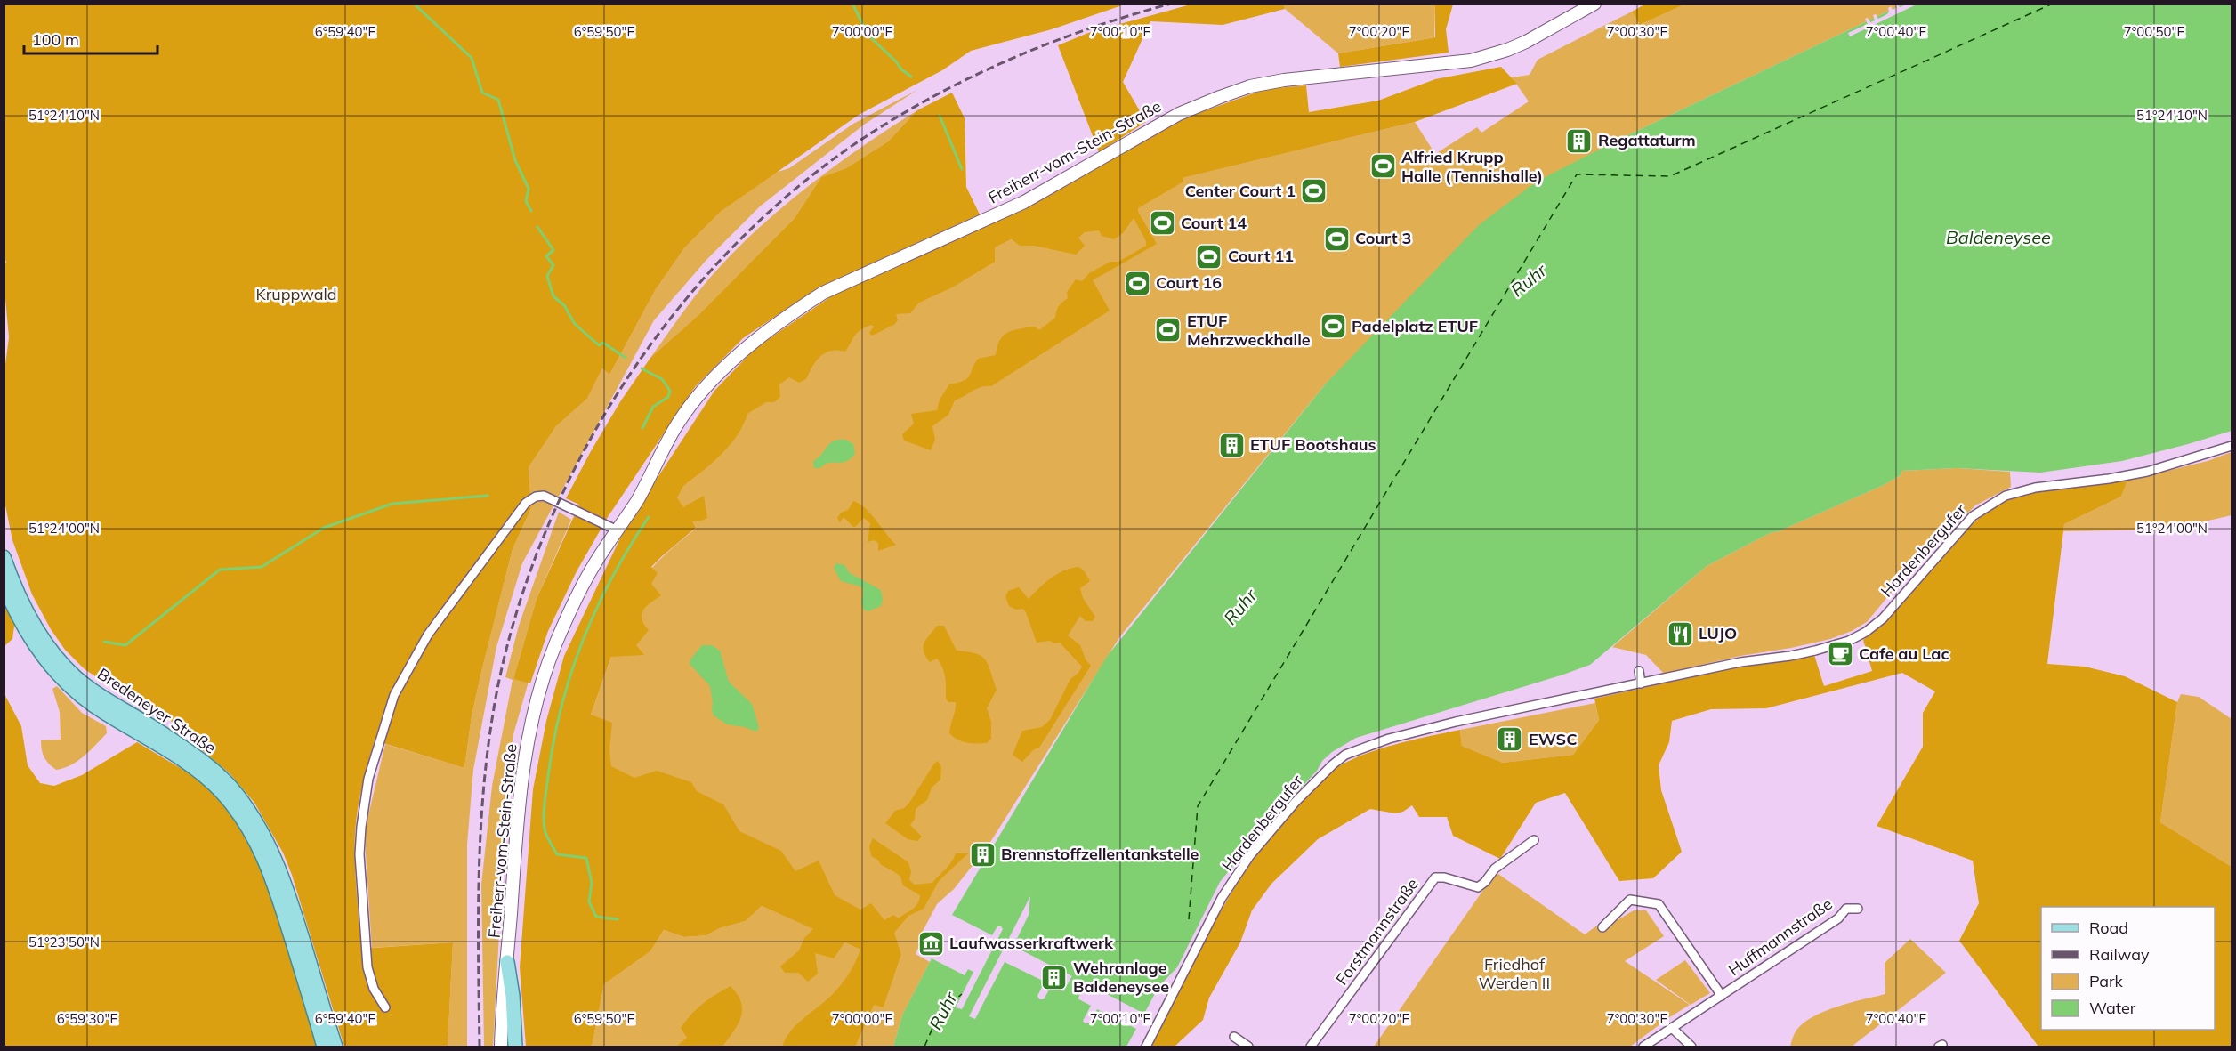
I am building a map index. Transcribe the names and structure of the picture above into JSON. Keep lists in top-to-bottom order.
{
  "streets": {
    "main road": ["Freiherr-vom-Stein-Straße", "Bredeneyer Straße"],
    "street": ["Hardenbergufer", "Forstmannstraße", "Huffmannstraße"]
  },
  "water": ["Baldeneysee", "Ruhr"],
  "parks": ["Kruppwald", "Friedhof Werden II"],
  "places": {
    "building": [
      "Regattaturm",
      "ETUF Bootshaus",
      "EWSC",
      "Brennstoffzellentankstelle",
      "Wehranlage Baldeneysee"
    ],
    "sports": [
      "Alfried Krupp Halle (Tennishalle)",
      "Center Court 1",
      "Court 14",
      "Court 3",
      "Court 11",
      "Court 16",
      "Padelplatz ETUF",
      "ETUF Mehrzweckhalle"
    ],
    "restaurant": ["LUJO"],
    "cafe": ["Cafe au Lac"],
    "museum": ["Laufwasserkraftwerk"]
  },
  "legend": [
    "Road",
    "Railway",
    "Park",
    "Water"
  ],
  "scale_bar": "100 m",
  "coordinates": [
    "6°59'40\"E",
    "6°59'50\"E",
    "7°00'00\"E",
    "7°00'10\"E",
    "7°00'20\"E",
    "7°00'30\"E",
    "7°00'40\"E",
    "7°00'50\"E",
    "51°24'10\"N",
    "51°24'00\"N",
    "51°23'50\"N",
    "6°59'30\"E"
  ]
}
